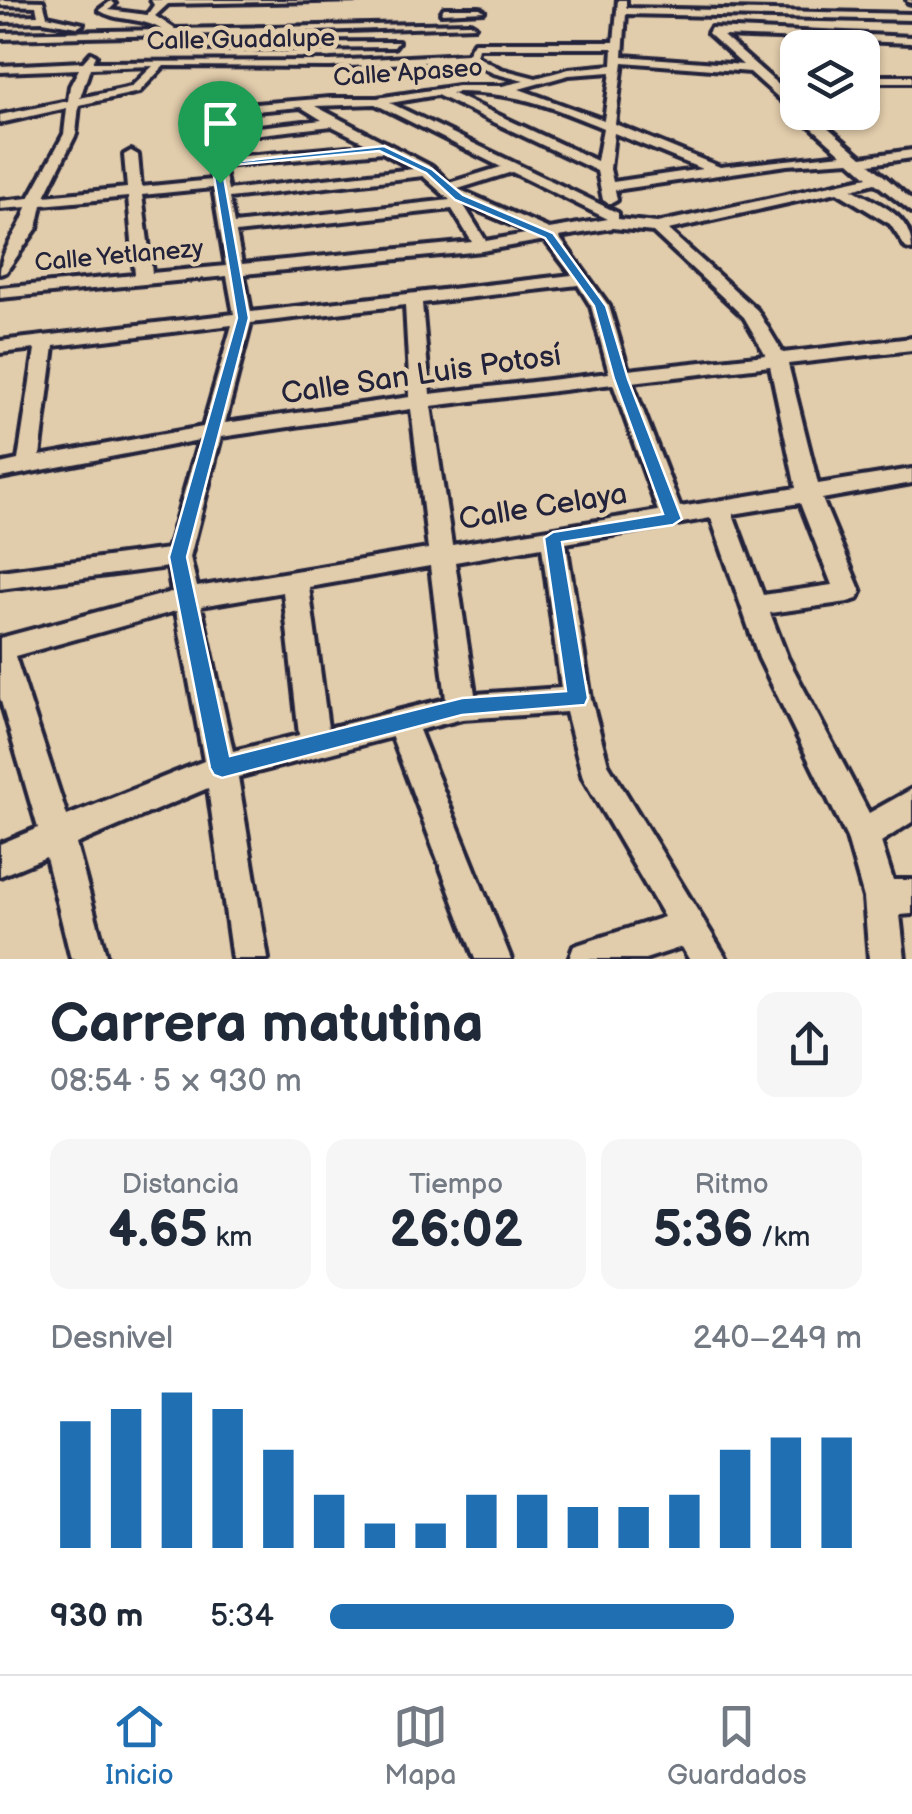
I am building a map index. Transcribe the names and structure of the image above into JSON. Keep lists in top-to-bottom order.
{
  "streets": {
    "street": [
      "Calle Guadalupe",
      "Calle Apaseo",
      "Calle Yetlanezy",
      "Calle San Luis Potosí",
      "Calle Celaya"
    ]
  },
  "page": {
    "heading": ["Carrera matutina", "08:54 · 5 × 930 m"],
    "stats": [
      ["Distancia", "4.65 km"],
      ["Tiempo", "26:02"],
      ["Ritmo", "5:36 /km"]
    ],
    "chart": ["Desnivel", "240–249 m"],
    "list": [
      {
        "name": "930 m",
        "note": "5:34"
      }
    ],
    "tabs": ["Inicio", "Mapa", "Guardados"]
  }
}
